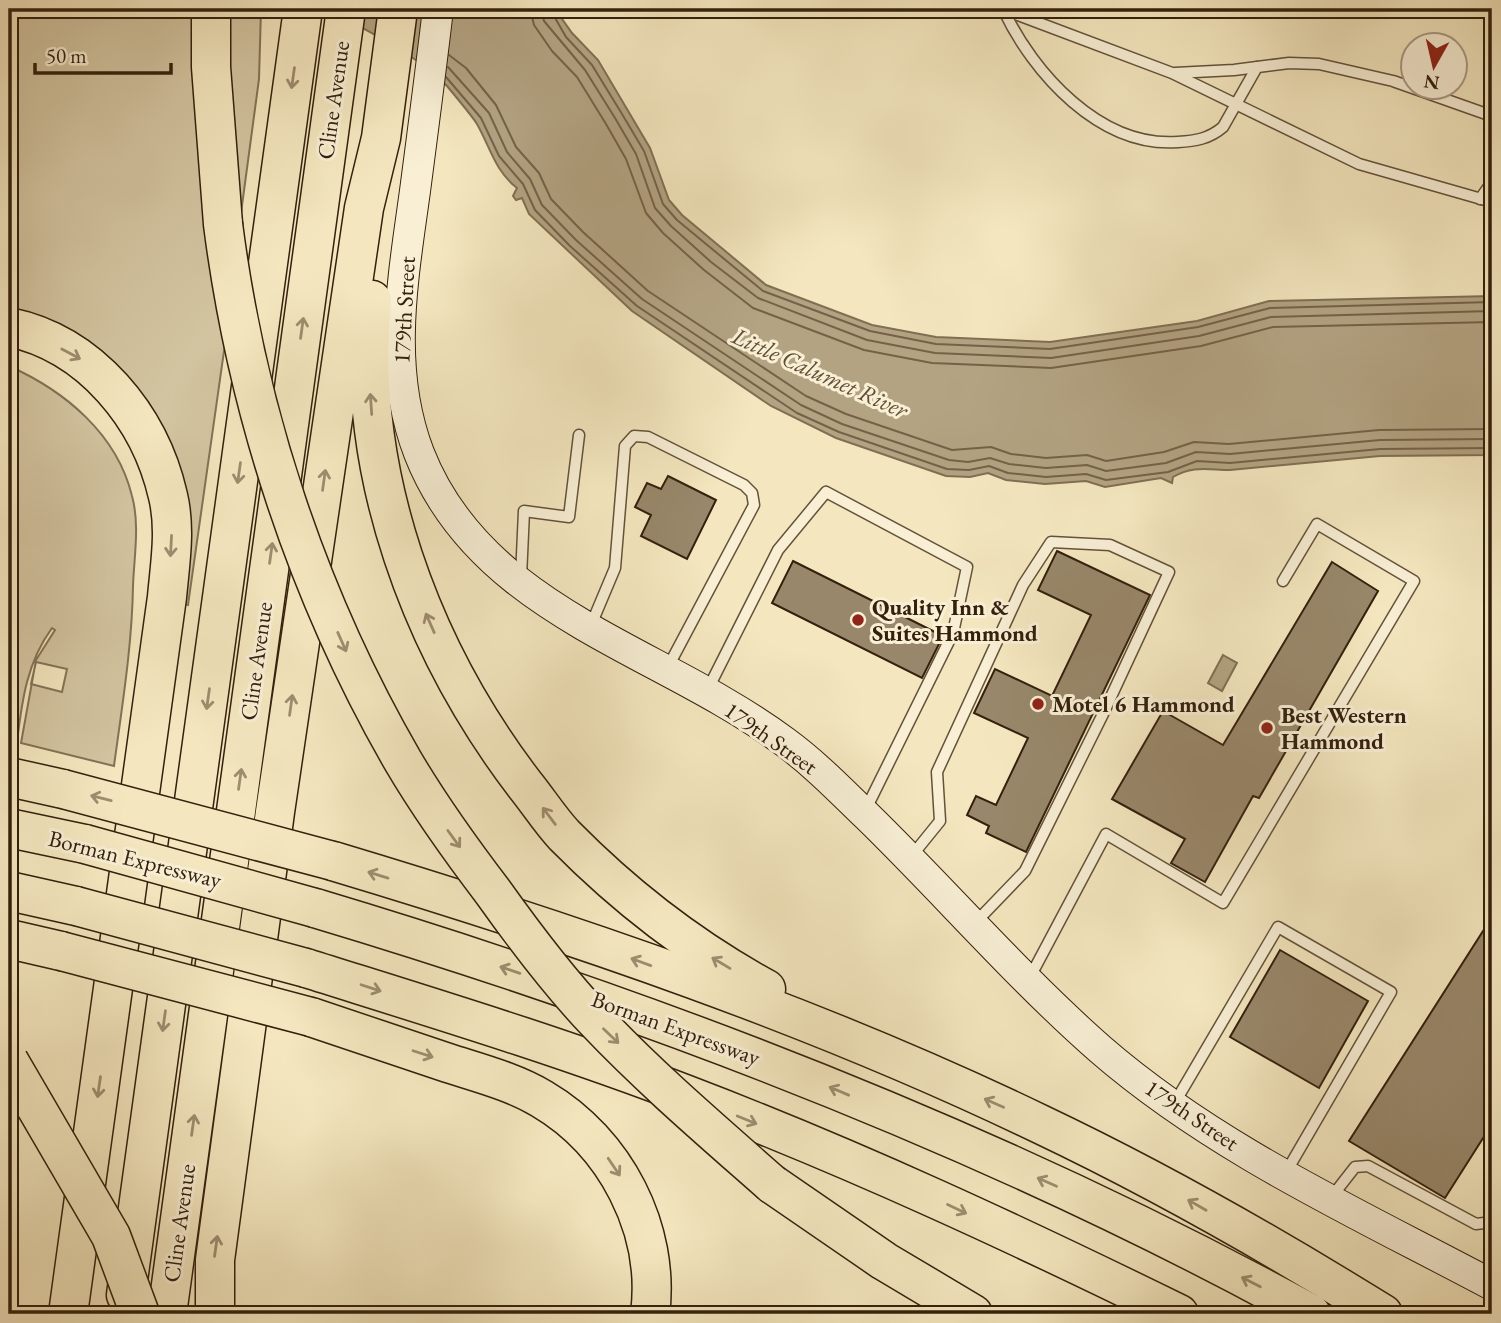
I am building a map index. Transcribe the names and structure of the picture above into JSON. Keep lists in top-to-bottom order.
{
  "streets": {
    "highway": ["Cline Avenue", "Borman Expressway"],
    "street": ["179th Street"]
  },
  "water": ["Little Calumet River"],
  "places": ["Quality Inn & Suites Hammond", "Motel 6 Hammond", "Best Western Hammond"],
  "scale_bar": "50 m",
  "north": "bottom"
}
